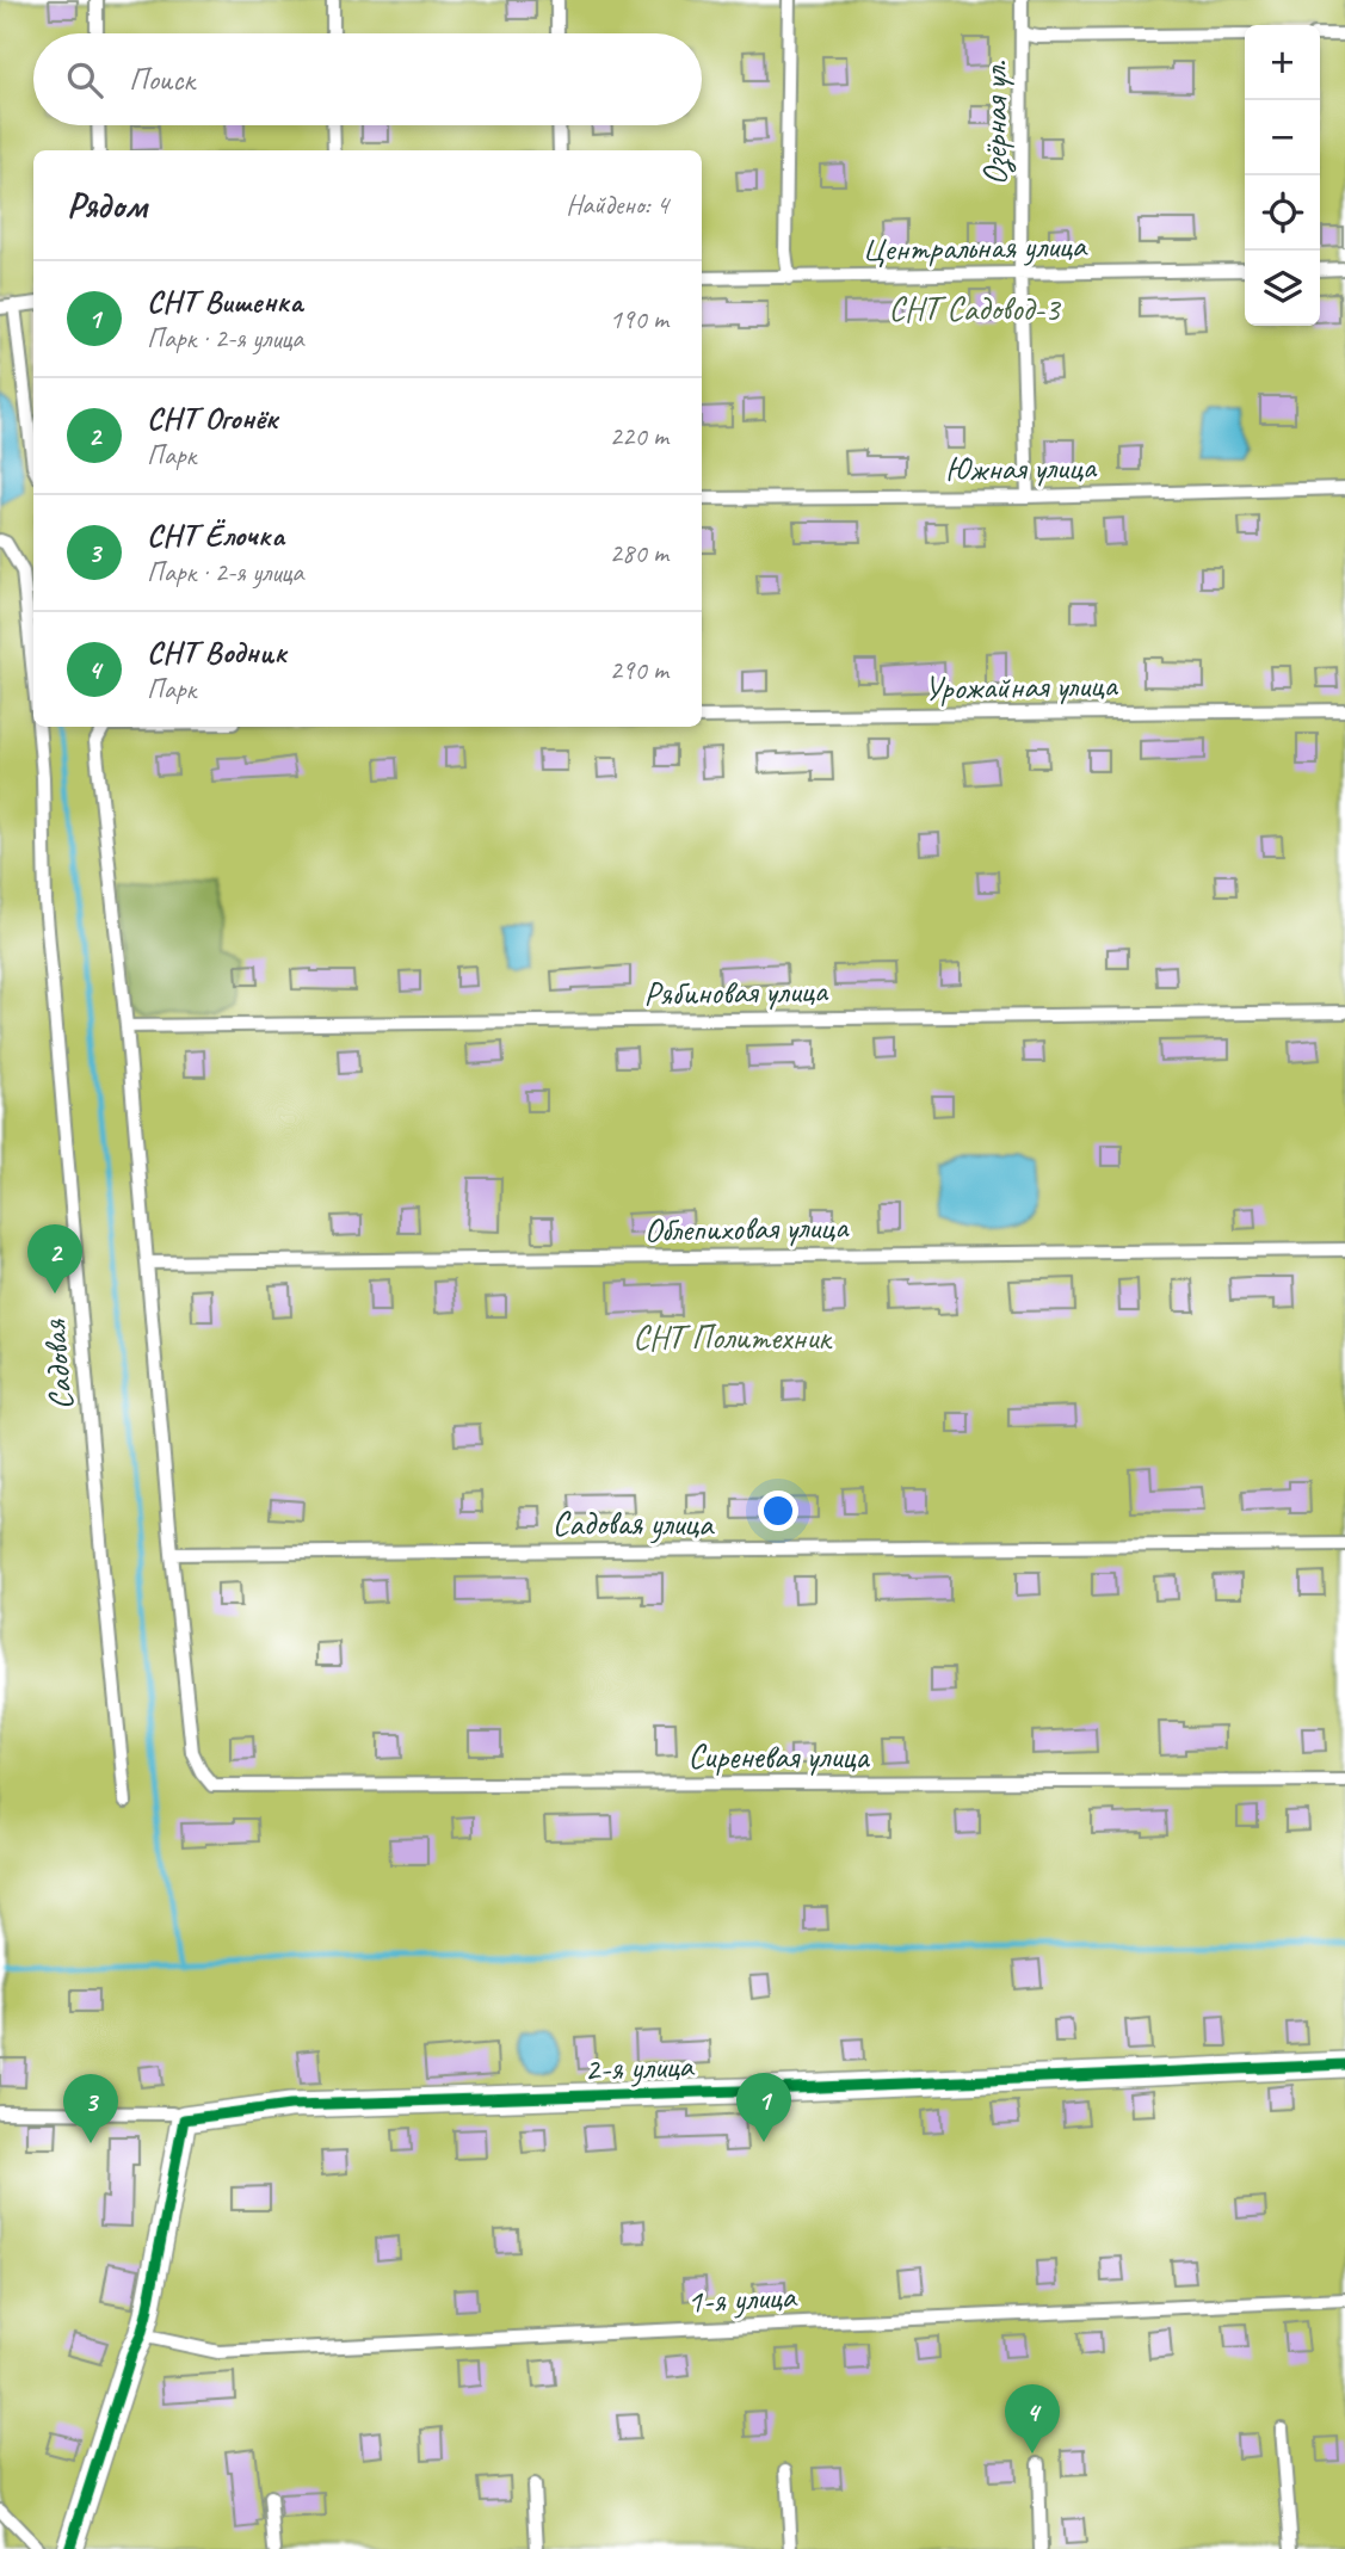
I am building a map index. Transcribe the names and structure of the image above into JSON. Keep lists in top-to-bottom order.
{
  "streets": {
    "street": ["2-я улица"],
    "lane": [
      "Озёрная ул.",
      "Центральная улица",
      "Южная улица",
      "Урожайная улица",
      "Рябиновая улица",
      "Облепиховая улица",
      "Садовая",
      "Садовая улица",
      "Сиреневая улица",
      "1-я улица"
    ]
  },
  "crossings": [
    ["Озёрная ул.", "Центральная улица"],
    ["Озёрная ул.", "Южная улица"],
    ["Садовая улица", "Сиреневая улица"]
  ],
  "parks": ["СНТ Садовод-3", "СНТ Политехник"],
  "page": {
    "map_buttons": ["+", "−"],
    "search": "Поиск",
    "heading": ["Рядом", "Найдено: 4"],
    "list": [
      {
        "mark": "1",
        "name": "СНТ Вишенка",
        "note": "Парк · 2-я улица",
        "value": "190 m"
      },
      {
        "mark": "2",
        "name": "СНТ Огонёк",
        "note": "Парк",
        "value": "220 m"
      },
      {
        "mark": "3",
        "name": "СНТ Ёлочка",
        "note": "Парк · 2-я улица",
        "value": "280 m"
      },
      {
        "mark": "4",
        "name": "СНТ Водник",
        "note": "Парк",
        "value": "290 m"
      }
    ],
    "pins": [
      "2",
      "1",
      "3",
      "4"
    ]
  }
}
